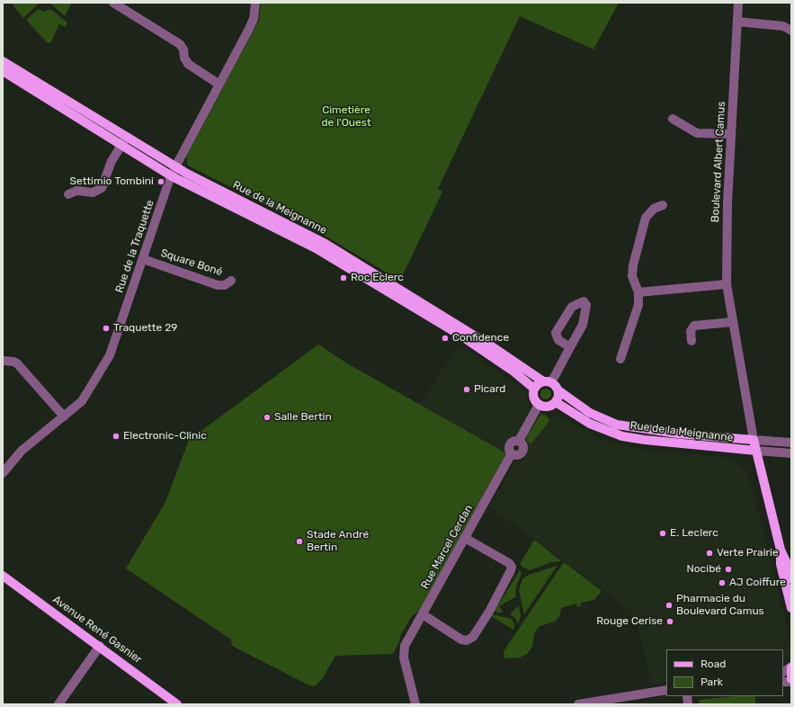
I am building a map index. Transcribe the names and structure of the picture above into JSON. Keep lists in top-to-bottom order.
{
  "streets": {
    "main road": ["Boulevard Albert Camus", "Rue de la Meignanne", "Avenue René Gasnier"],
    "street": ["Rue de la Traquette", "Square Boné", "Rue Marcel Cerdan"]
  },
  "crossings": [
    ["Boulevard Albert Camus", "Rue de la Meignanne"],
    ["Rue de la Meignanne", "Rue de la Traquette"],
    ["Rue de la Meignanne", "Rue Marcel Cerdan"],
    ["Rue de la Traquette", "Square Boné"]
  ],
  "parks": ["Cimetière de l'Ouest"],
  "places": [
    "Settimio Tombini",
    "Roc Eclerc",
    "Traquette 29",
    "Confidence",
    "Picard",
    "Salle Bertin",
    "Electronic-Clinic",
    "E. Leclerc",
    "Stade André Bertin",
    "Verte Prairie",
    "Nocibé",
    "AJ Coiffure",
    "Pharmacie du Boulevard Camus",
    "Rouge Cerise"
  ],
  "legend": ["Road", "Park"]
}
